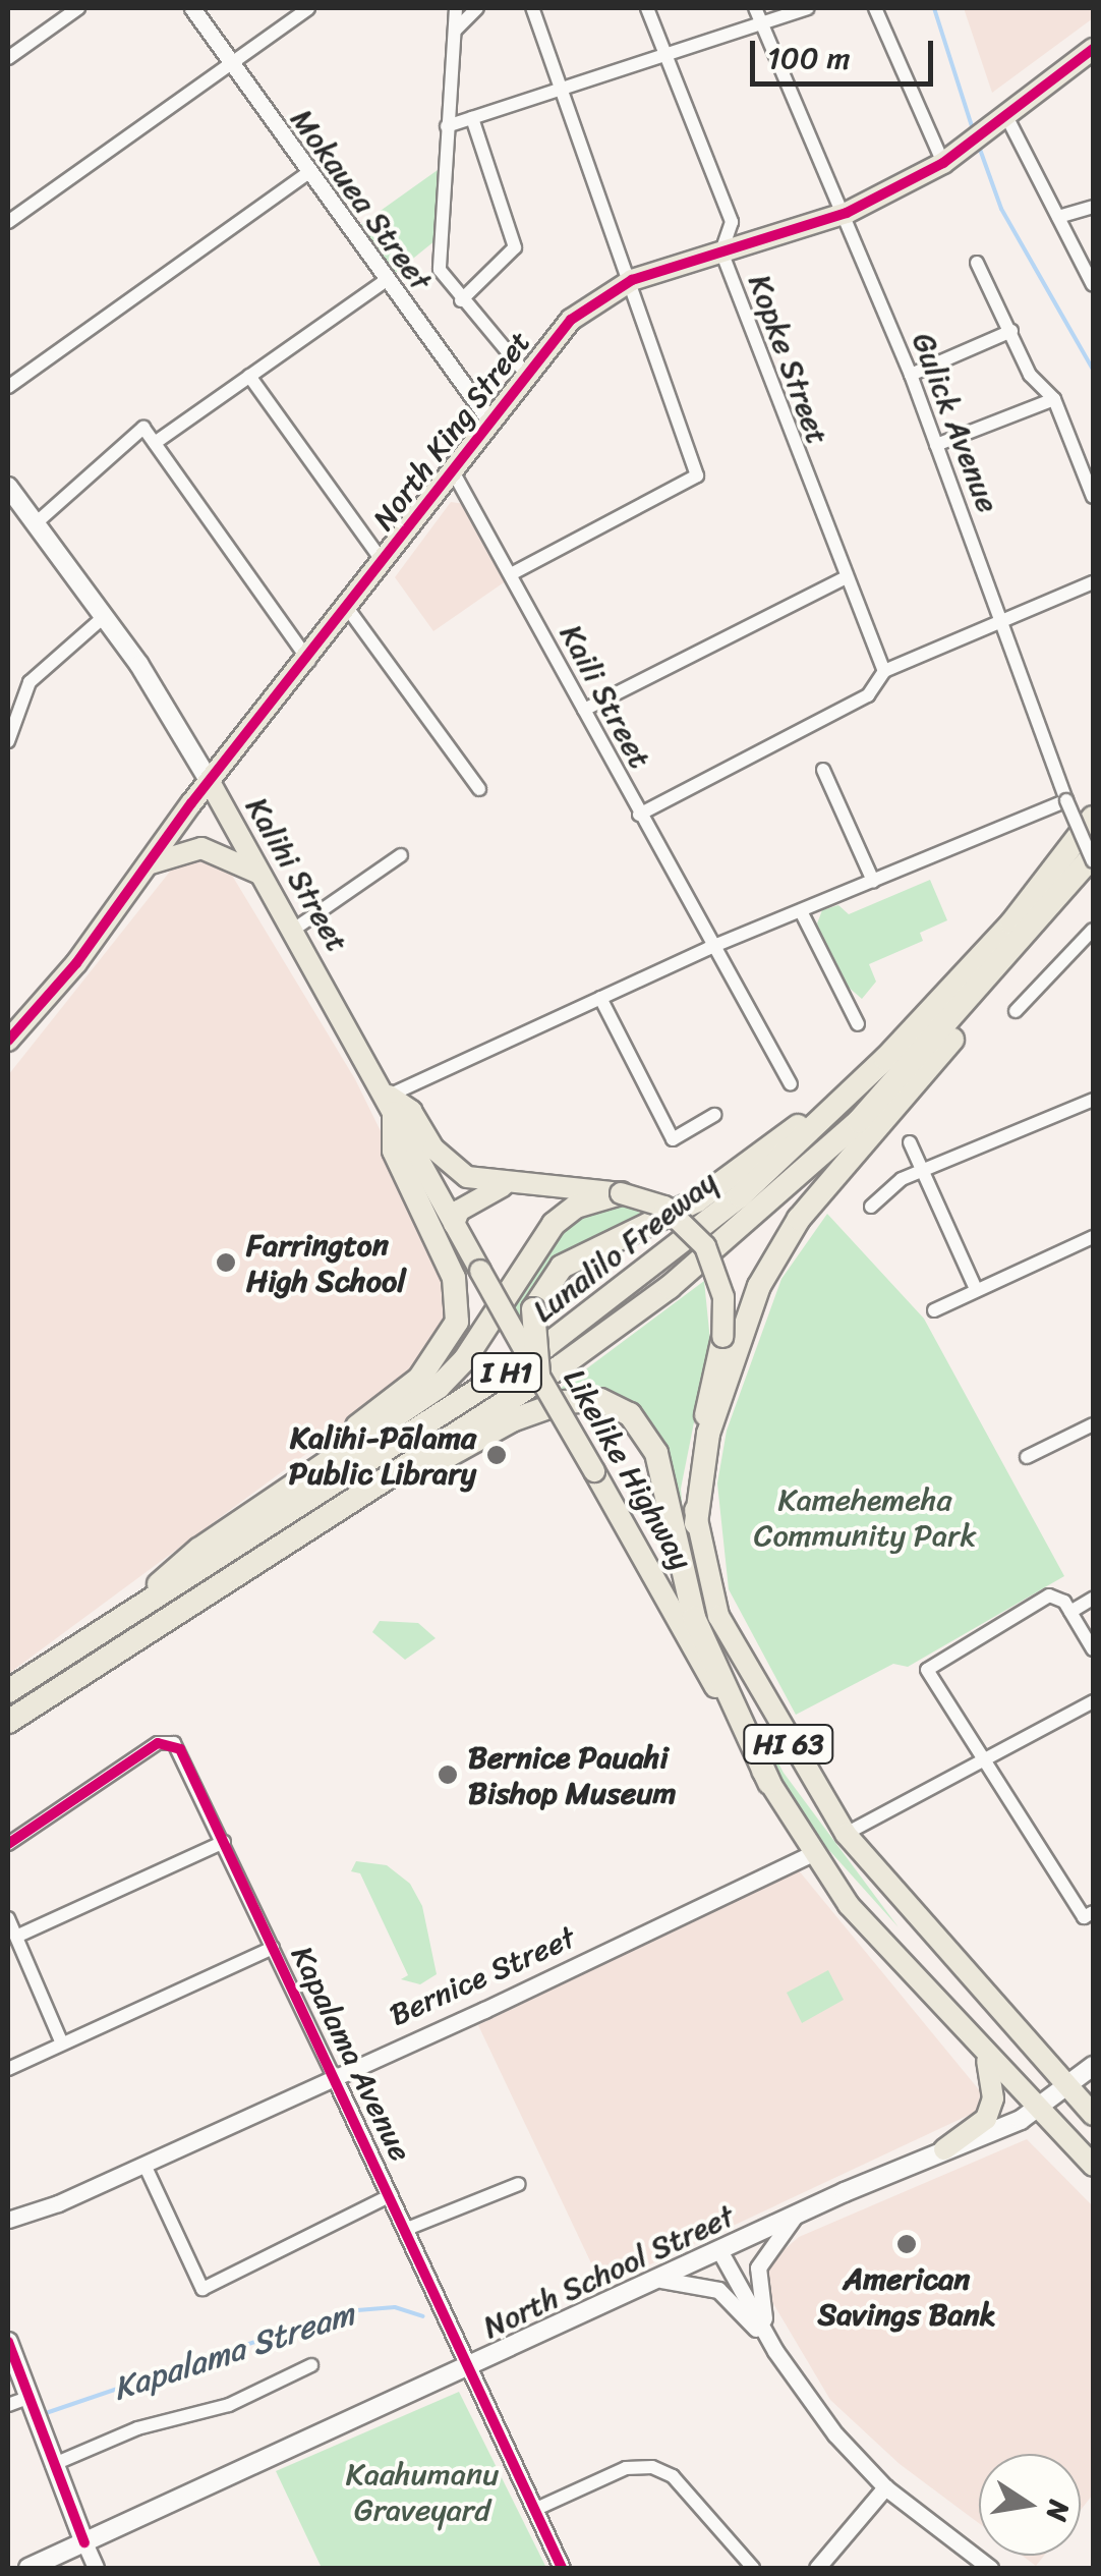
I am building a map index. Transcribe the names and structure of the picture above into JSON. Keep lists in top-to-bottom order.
{
  "streets": {
    "highway": ["Lunalilo Freeway", "I H1"],
    "main road": [
      "North King Street",
      "Kalihi Street",
      "Likelike Highway",
      "HI 63",
      "North School Street"
    ],
    "street": [
      "Mokauea Street",
      "Kopke Street",
      "Gulick Avenue",
      "Kaili Street",
      "Bernice Street",
      "Kapalama Avenue"
    ]
  },
  "crossings": [
    ["Mokauea Street", "North King Street"],
    ["Kopke Street", "North King Street"],
    ["Gulick Avenue", "North King Street"],
    ["Gulick Avenue", "Lunalilo Freeway"],
    ["North King Street", "Kaili Street"],
    ["North King Street", "Kalihi Street"],
    ["Kalihi Street", "Likelike Highway"],
    ["Likelike Highway", "Bernice Street"],
    ["Likelike Highway", "North School Street"],
    ["Bernice Street", "Kapalama Avenue"],
    ["Kapalama Avenue", "North School Street"]
  ],
  "water": ["Kapalama Stream"],
  "parks": ["Kamehemeha Community Park", "Kaahumanu Graveyard"],
  "places": [
    "Farrington High School",
    "Kalihi-Pālama Public Library",
    "Bernice Pauahi Bishop Museum",
    "American Savings Bank"
  ],
  "scale_bar": "100 m",
  "north": "right"
}
